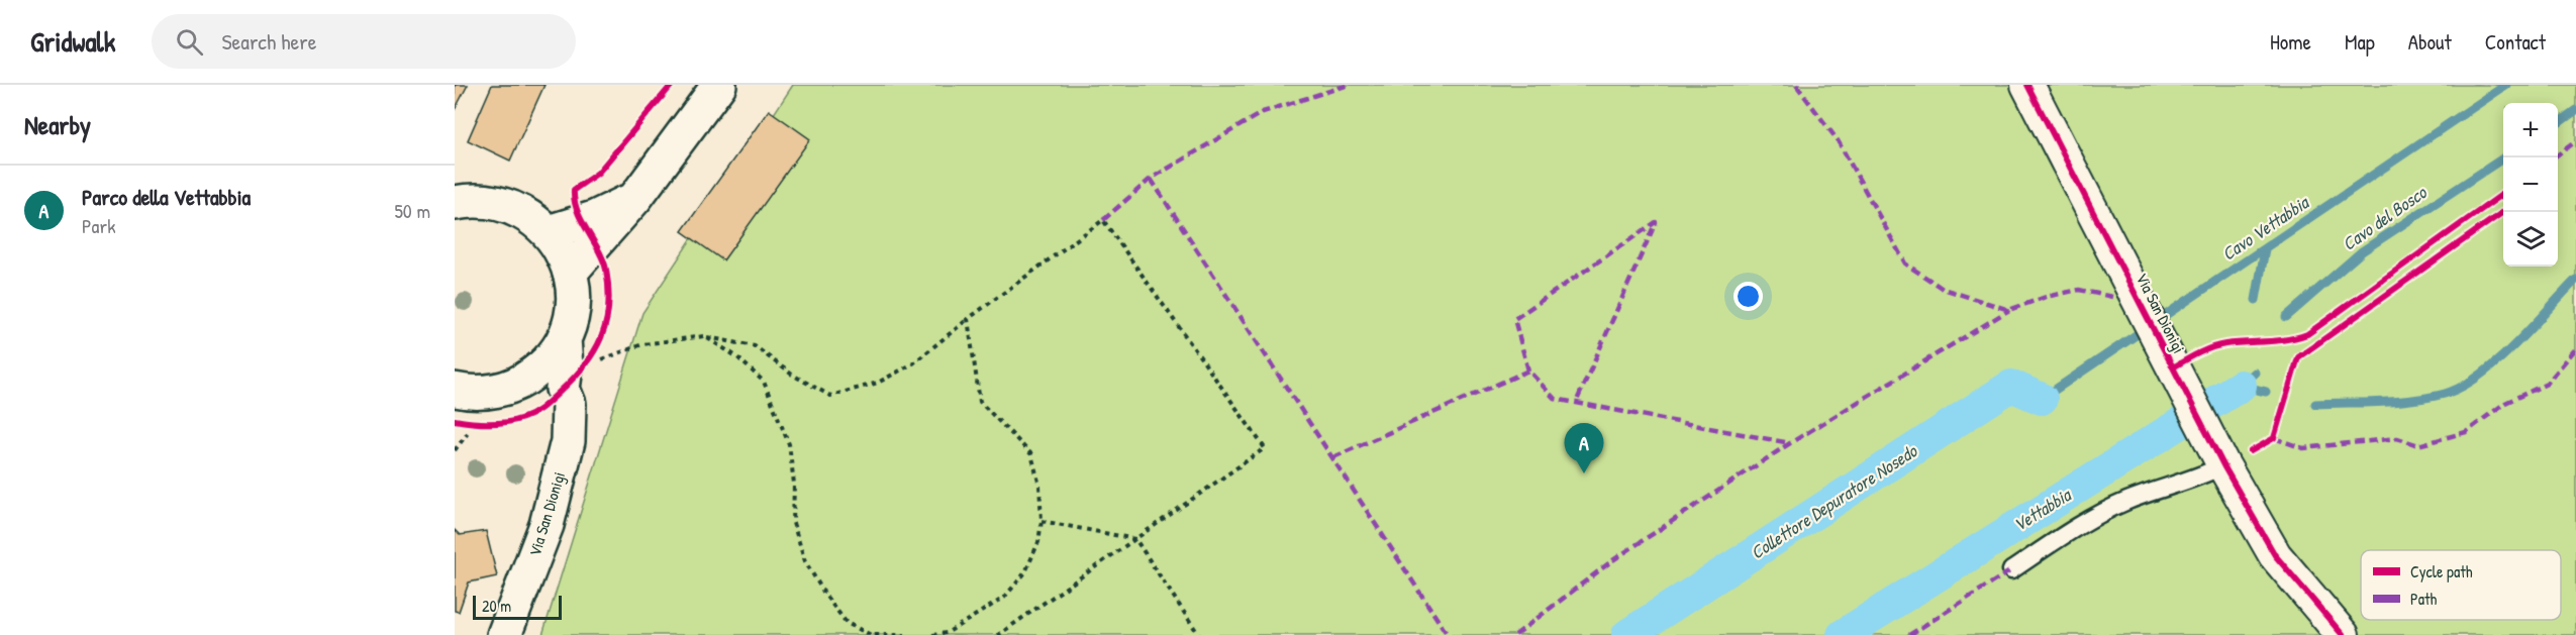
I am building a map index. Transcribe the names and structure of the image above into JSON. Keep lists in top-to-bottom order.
{
  "streets": {
    "main road": ["Via San Dionigi"]
  },
  "water": [
    "Cavo del Bosco",
    "Cavo Vettabbia",
    "Collettore Depuratore Nosedo",
    "Vettabbia"
  ],
  "legend": ["Cycle path", "Path"],
  "scale_bar": "20 m",
  "page": {
    "header": "Gridwalk",
    "search": "Search here",
    "nav": [
      "Home",
      "Map",
      "About",
      "Contact"
    ],
    "heading": "Nearby",
    "map_buttons": ["+", "−"],
    "list": [
      {
        "mark": "A",
        "name": "Parco della Vettabbia",
        "note": "Park",
        "value": "50 m"
      }
    ],
    "pins": "A",
    "scale": "20 m"
  }
}
